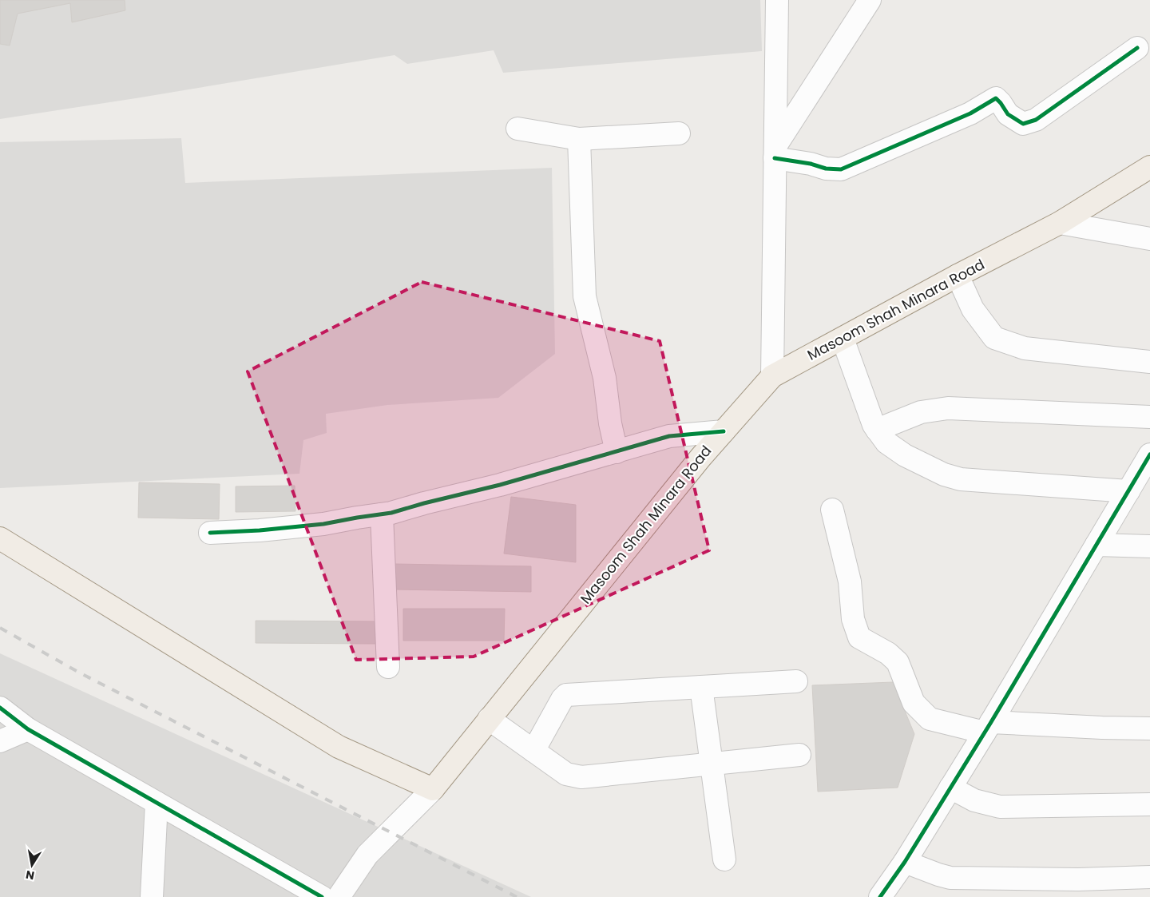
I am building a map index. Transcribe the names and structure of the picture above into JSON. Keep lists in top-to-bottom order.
{
  "streets": {
    "main road": ["Masoom Shah Minara Road"]
  },
  "north": "bottom"
}
